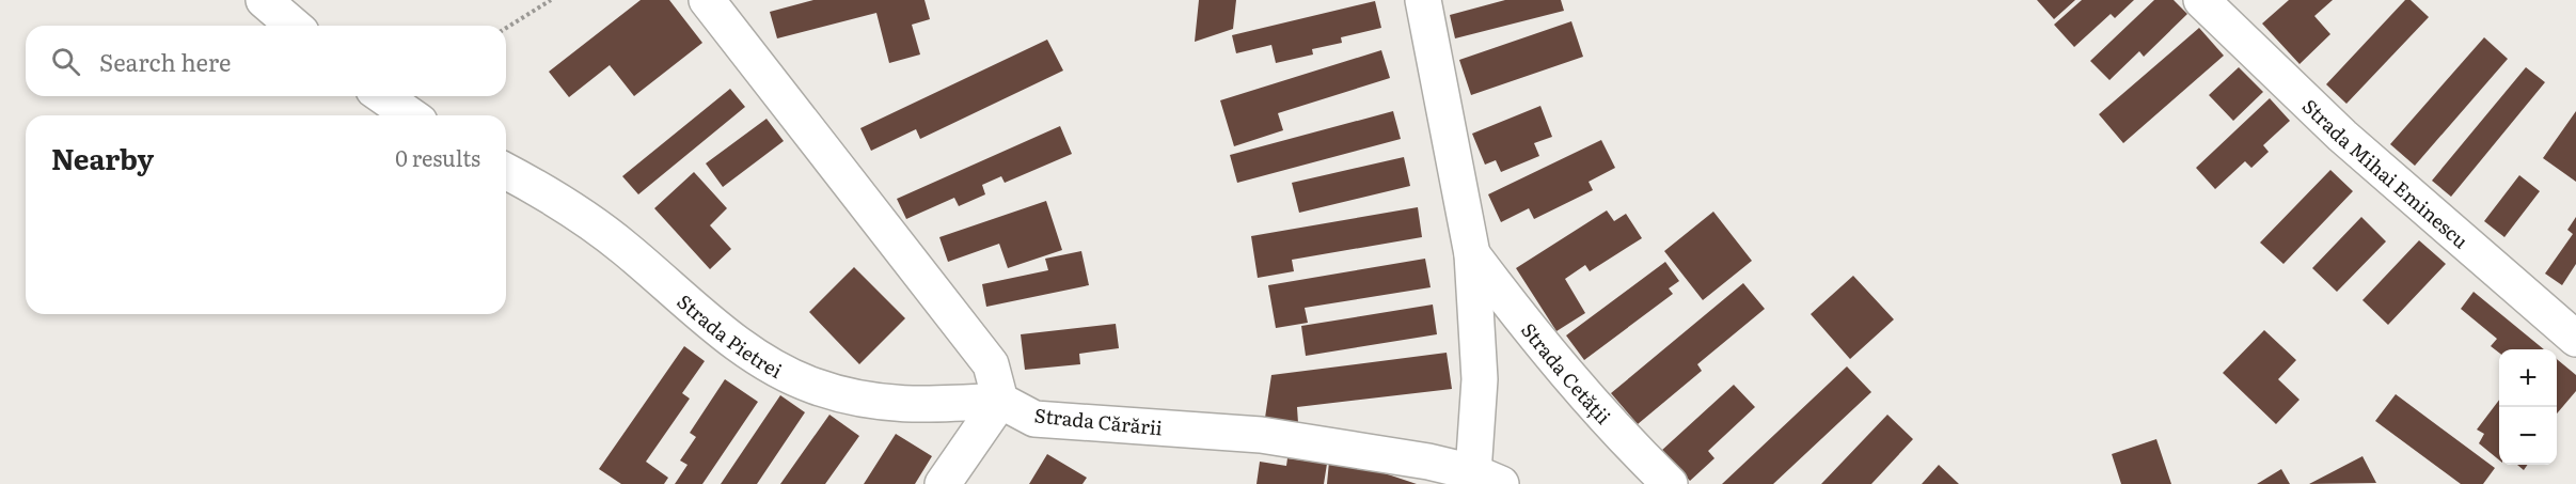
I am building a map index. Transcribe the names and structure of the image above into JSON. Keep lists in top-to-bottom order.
{
  "streets": {
    "street": [
      "Strada Mihai Eminescu",
      "Strada Pietrei",
      "Strada Cetății",
      "Strada Cărării"
    ]
  },
  "crossings": [
    ["Strada Pietrei", "Strada Cărării"],
    ["Strada Cetății", "Strada Cărării"]
  ],
  "page": {
    "search": "Search here",
    "heading": ["Nearby", "0 results"],
    "map_buttons": ["+", "−"]
  }
}
